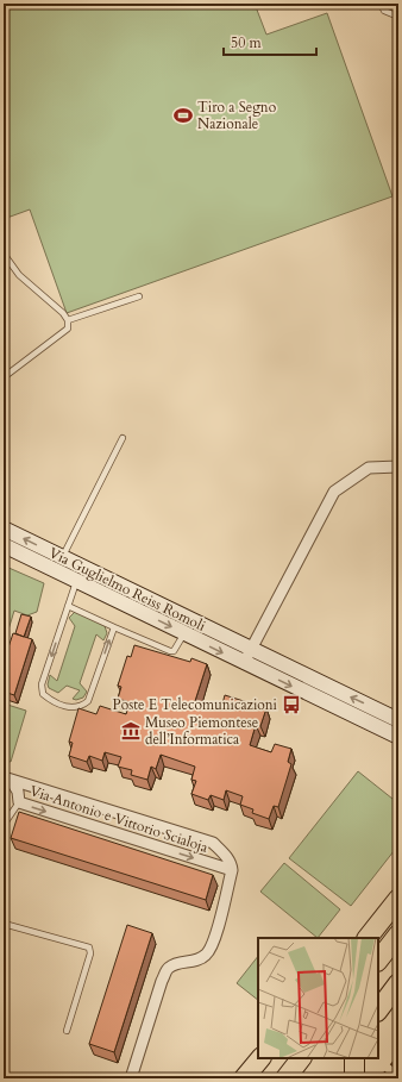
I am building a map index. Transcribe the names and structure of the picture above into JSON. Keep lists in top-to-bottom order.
{
  "streets": {
    "main road": ["Via Guglielmo Reiss Romoli"],
    "street": ["Via Antonio e Vittorio Scialoja"]
  },
  "places": {
    "sports": ["Tiro a Segno Nazionale"],
    "bus stop": ["Poste E Telecomunicazioni"],
    "museum": ["Museo Piemontese dell’Informatica"]
  },
  "scale_bar": "50 m"
}
